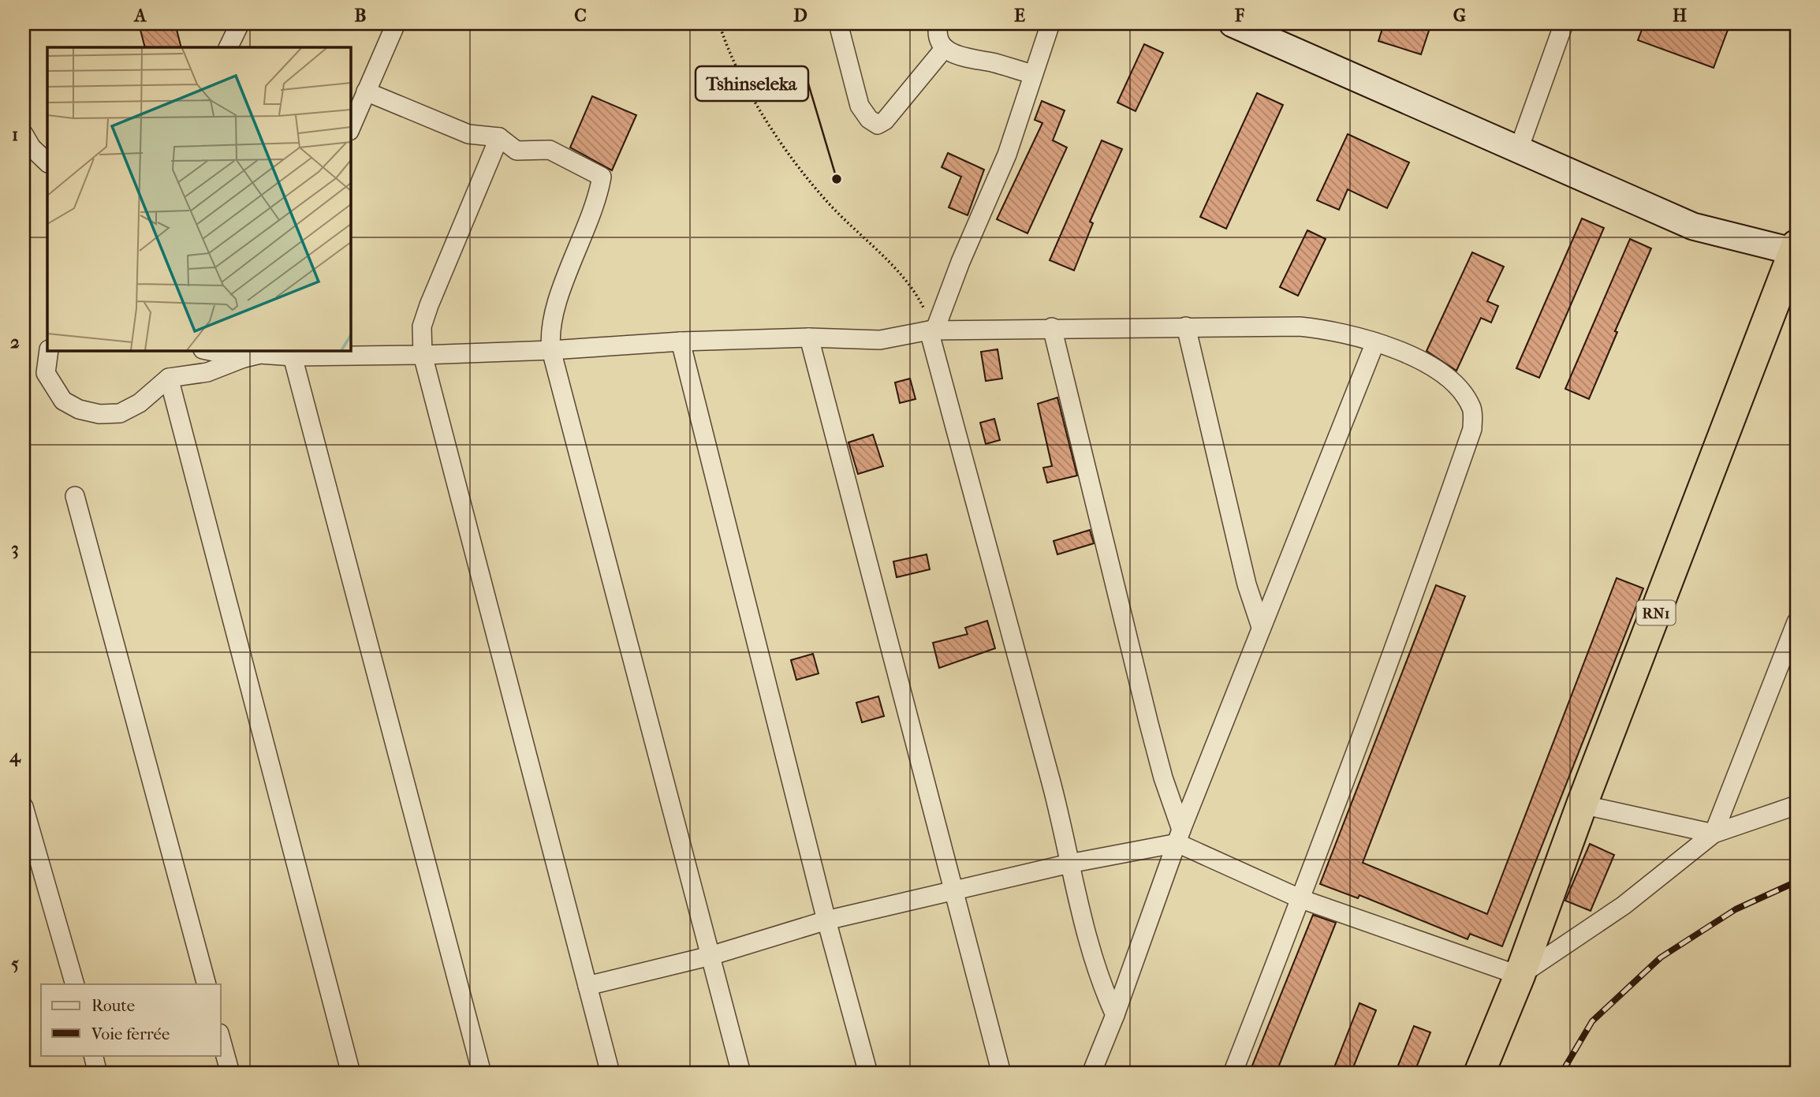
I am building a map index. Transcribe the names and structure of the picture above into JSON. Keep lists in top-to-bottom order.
{
  "streets": {
    "highway": ["RN1"]
  },
  "places": ["Tshinseleka"],
  "legend": ["Route", "Voie ferrée"],
  "grid": {
    "columns": [
      "A",
      "B",
      "C",
      "D",
      "E",
      "F",
      "G",
      "H"
    ],
    "rows": [
      "1",
      "2",
      "3",
      "4",
      "5"
    ]
  }
}
